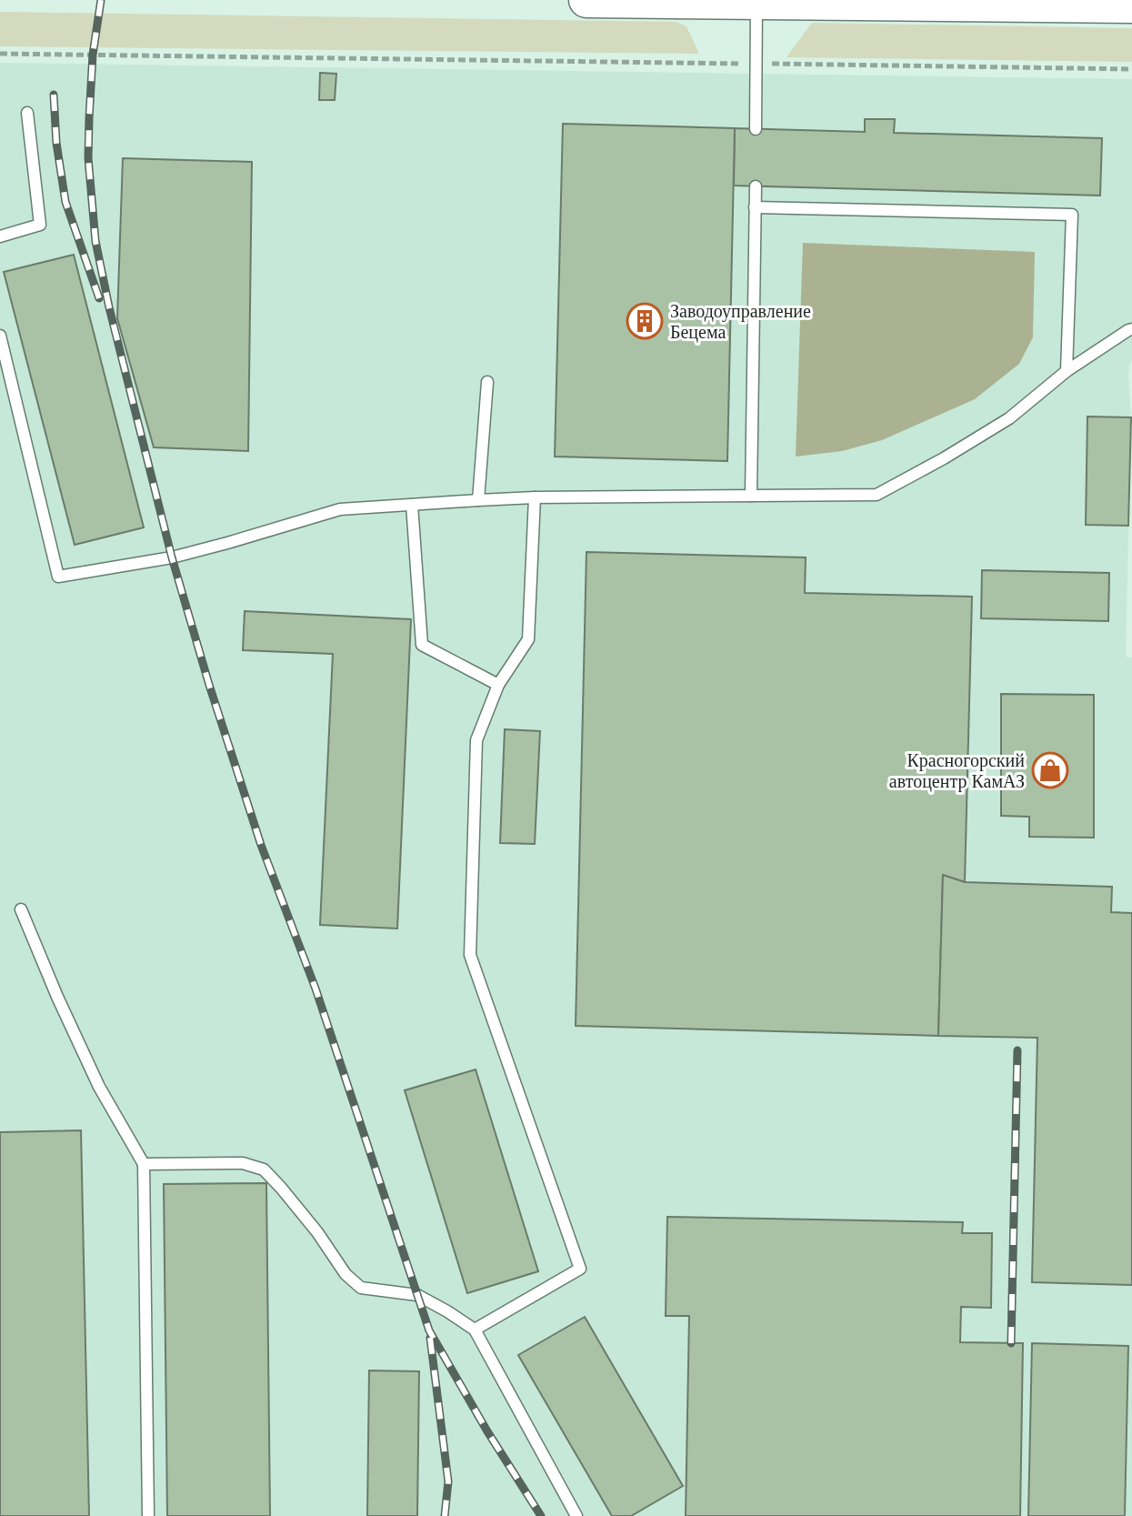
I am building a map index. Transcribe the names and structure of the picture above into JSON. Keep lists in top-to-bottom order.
{
  "places": {
    "building": ["Заводоуправление Бецема"],
    "shop": ["Красногорский автоцентр КамАЗ"]
  }
}
